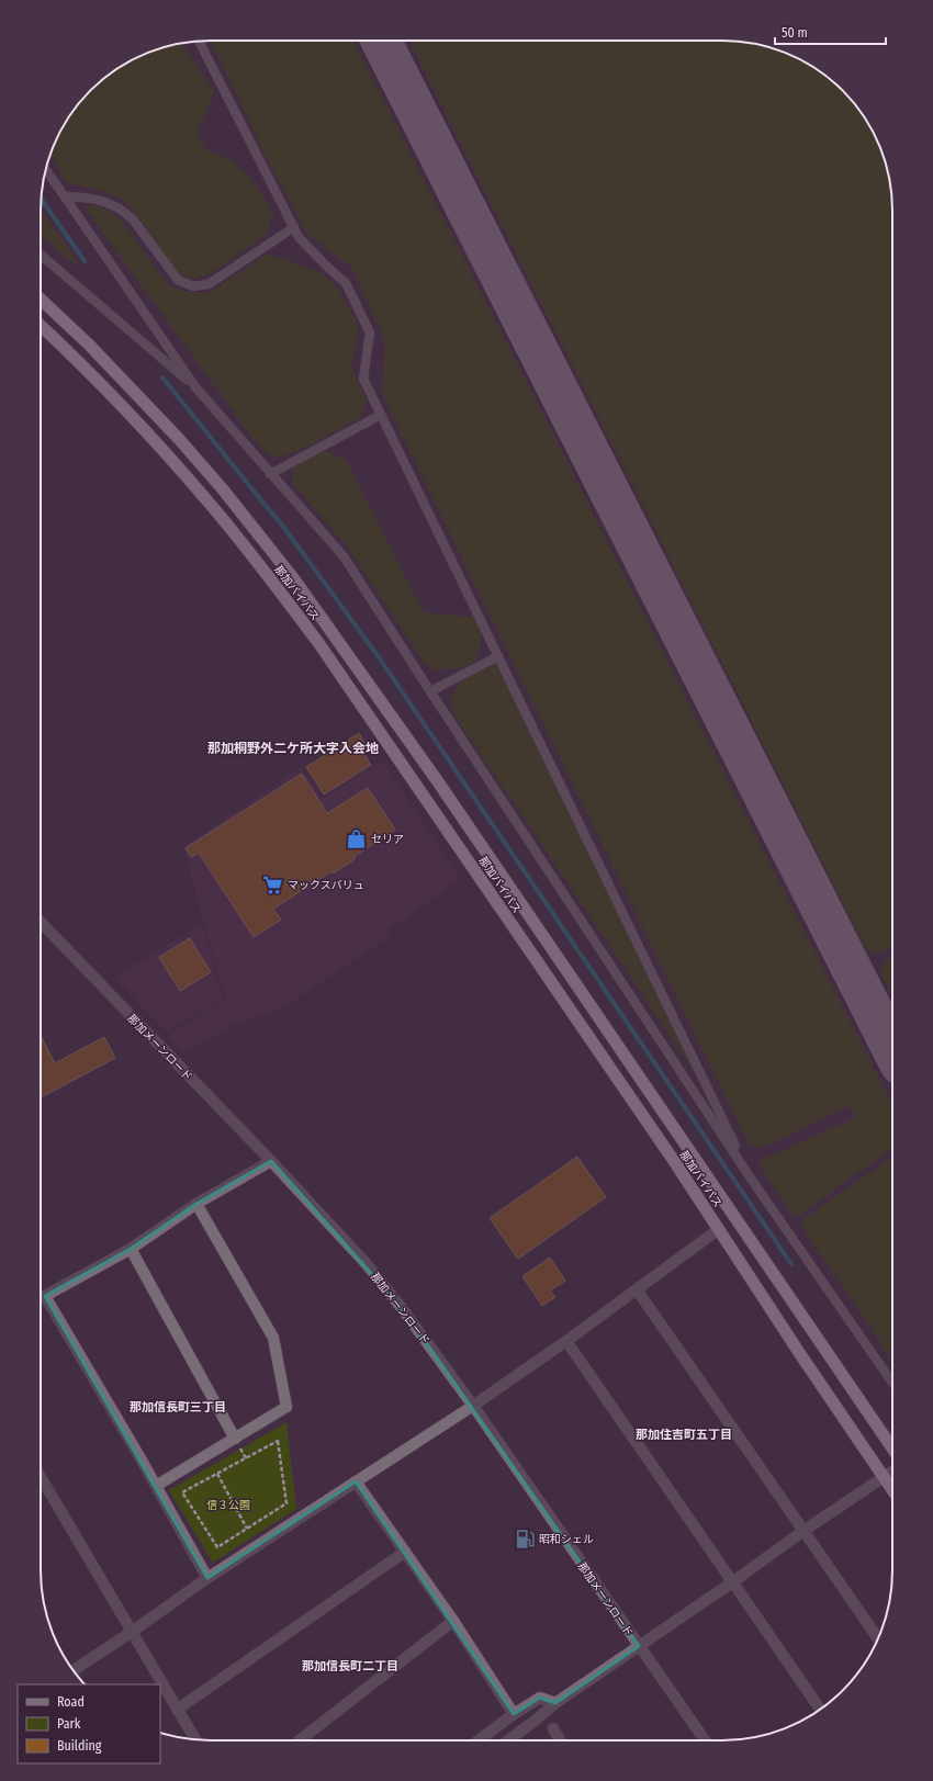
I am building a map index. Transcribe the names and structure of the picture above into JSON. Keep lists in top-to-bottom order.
{
  "streets": {
    "highway": ["那加バイパス"],
    "street": ["那加メーンロード"]
  },
  "districts": [
    "那加桐野外二ケ所大字入会地",
    "那加信長町三丁目",
    "那加住吉町五丁目",
    "那加信長町二丁目"
  ],
  "parks": ["信３公園"],
  "places": {
    "shop": ["セリア"],
    "supermarket": ["マックスバリュ"],
    "fuel station": ["昭和シェル"]
  },
  "legend": ["Road", "Park", "Building"],
  "scale_bar": "50 m"
}
